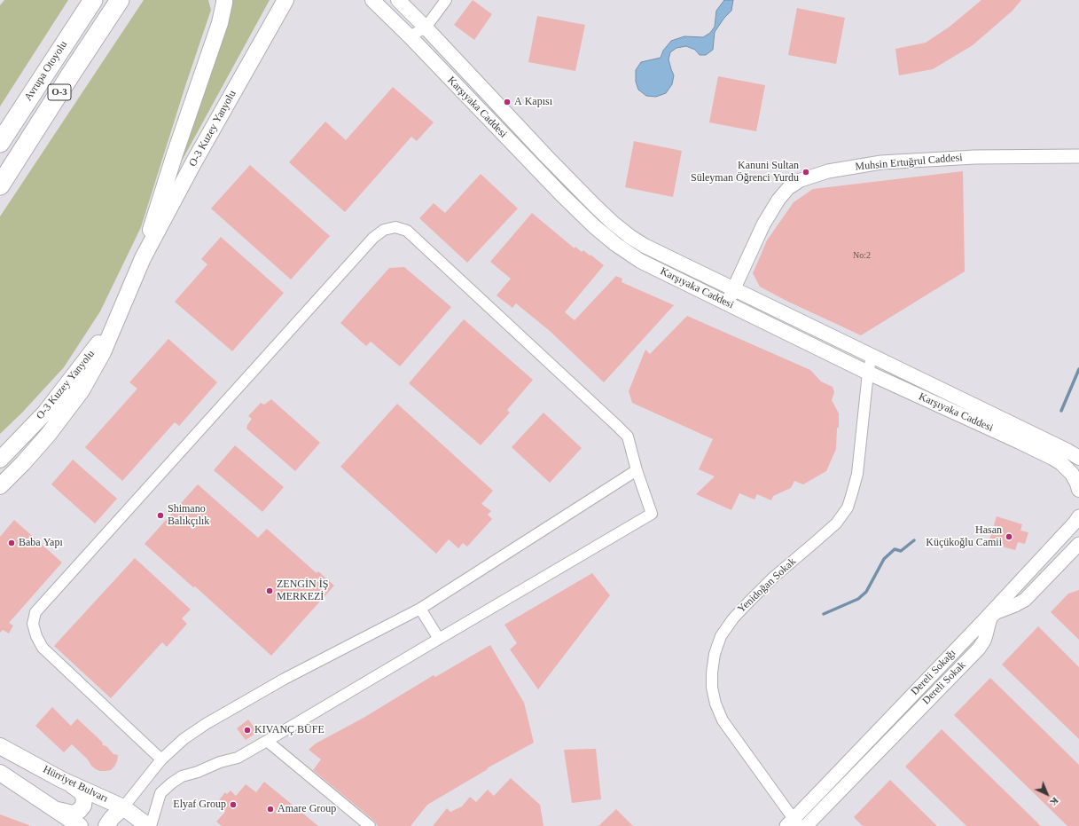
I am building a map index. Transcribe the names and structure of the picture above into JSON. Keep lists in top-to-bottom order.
{
  "streets": {
    "highway": ["Avrupa Otoyolu", "O-3"],
    "main road": ["Karşıyaka Caddesi", "O-3 Kuzey Yanyolu", "Hürriyet Bulvarı"],
    "street": [
      "Muhsin Ertuğrul Caddesi",
      "Yenidoğan Sokak",
      "Dereli Sokağı",
      "Dereli Sokak"
    ]
  },
  "crossings": [
    ["Karşıyaka Caddesi", "Muhsin Ertuğrul Caddesi"],
    ["Karşıyaka Caddesi", "Yenidoğan Sokak"],
    ["Yenidoğan Sokak", "Dereli Sokağı"]
  ],
  "places": [
    "A Kapısı",
    "Kanuni Sultan Süleyman Öğrenci Yurdu",
    "Shimano Balıkçılık",
    "Hasan Küçükoğlu Camii",
    "Baba Yapı",
    "ZENGİN İŞ MERKEZİ",
    "KIVANÇ BÜFE",
    "Elyaf Group",
    "Amare Group"
  ],
  "house_numbers": ["No:2"],
  "north": "bottom right"
}
